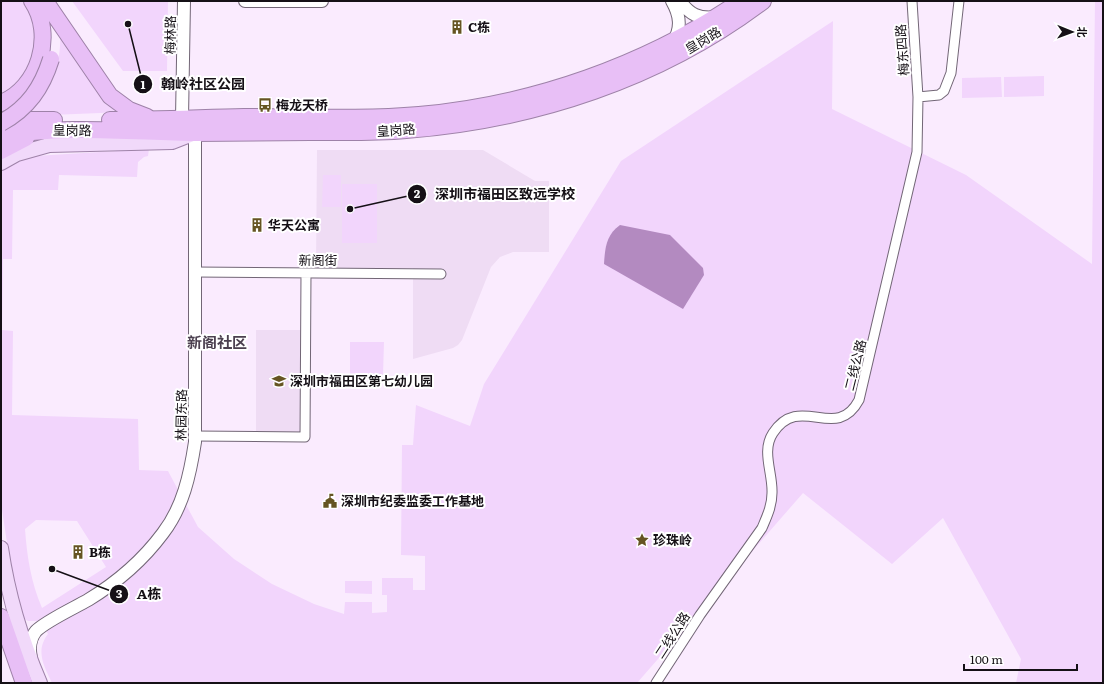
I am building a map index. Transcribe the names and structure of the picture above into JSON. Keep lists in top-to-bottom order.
{
  "streets": {
    "highway": ["皇岗路"],
    "street": [
      "梅林路",
      "梅东四路",
      "新阁街",
      "二线公路",
      "林园东路"
    ]
  },
  "crossings": [
    ["梅林路", "皇岗路"],
    ["梅林路", "林园东路"],
    ["皇岗路", "林园东路"],
    ["梅东四路", "二线公路"],
    ["新阁街", "林园东路"]
  ],
  "districts": ["新阁社区"],
  "places": {
    "other": ["翰岭社区公园", "深圳市福田区致远学校", "A栋"],
    "building": ["C栋", "华天公寓", "B栋"],
    "bus stop": ["梅龙天桥"],
    "school or university": ["深圳市福田区第七幼儿园"],
    "public building": ["深圳市纪委监委工作基地"],
    "place": ["珍珠岭"]
  },
  "scale_bar": "100 m",
  "north": "right"
}
